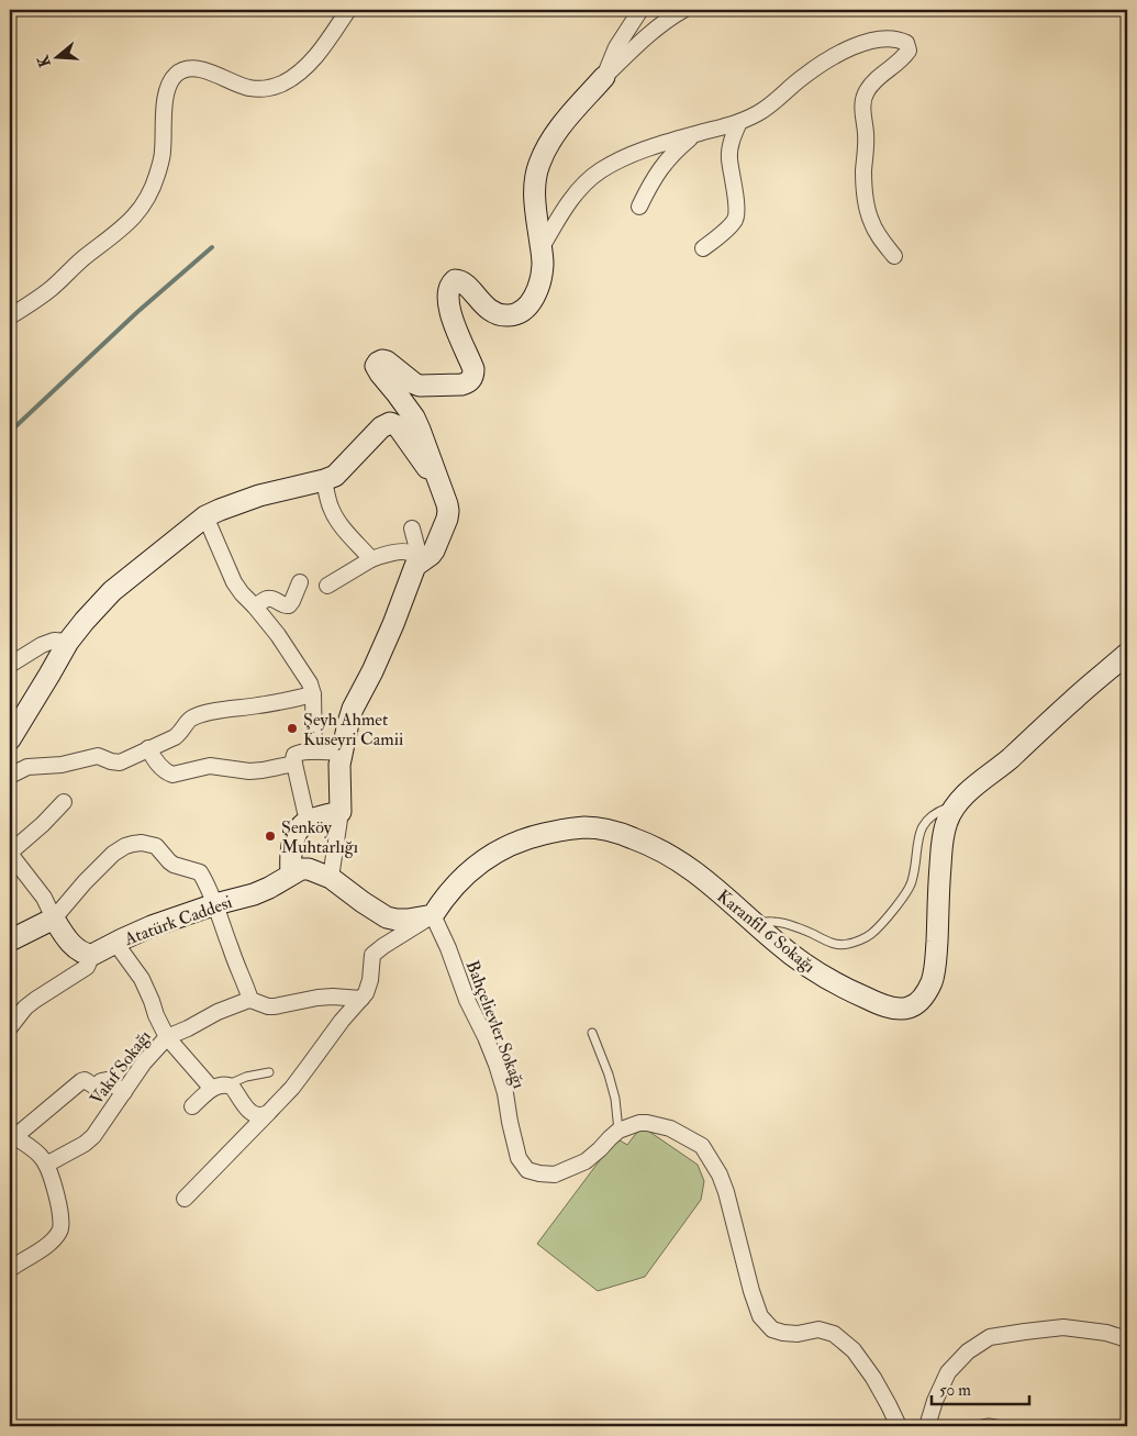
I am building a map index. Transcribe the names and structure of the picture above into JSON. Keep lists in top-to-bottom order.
{
  "streets": {
    "street": [
      "Atatürk Caddesi",
      "Karanfil 6 Sokağı",
      "Bahçelievler Sokağı",
      "Vakıf Sokağı"
    ]
  },
  "crossings": [
    ["Atatürk Caddesi", "Vakıf Sokağı"],
    ["Karanfil 6 Sokağı", "Bahçelievler Sokağı"]
  ],
  "places": ["Şeyh Ahmet Kuseyri Camii", "Şenköy Muhtarlığı"],
  "scale_bar": "50 m",
  "north": "left"
}
